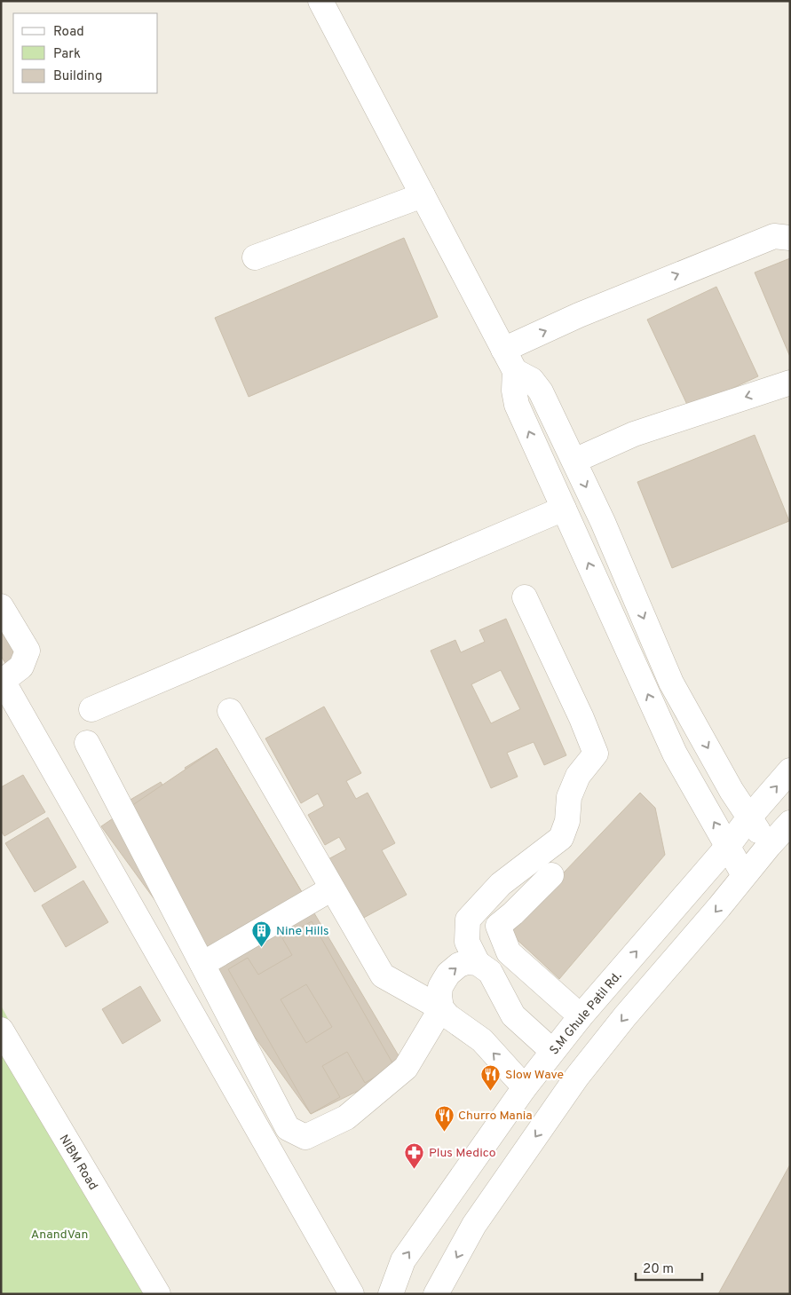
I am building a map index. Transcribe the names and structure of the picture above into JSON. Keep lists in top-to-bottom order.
{
  "streets": {
    "street": ["S.M Ghule Patil Rd.", "NIBM Road"]
  },
  "parks": ["AnandVan"],
  "places": {
    "building": ["Nine Hills"],
    "restaurant": ["Slow Wave", "Churro Mania"],
    "pharmacy": ["Plus Medico"]
  },
  "legend": ["Road", "Park", "Building"],
  "scale_bar": "20 m"
}
